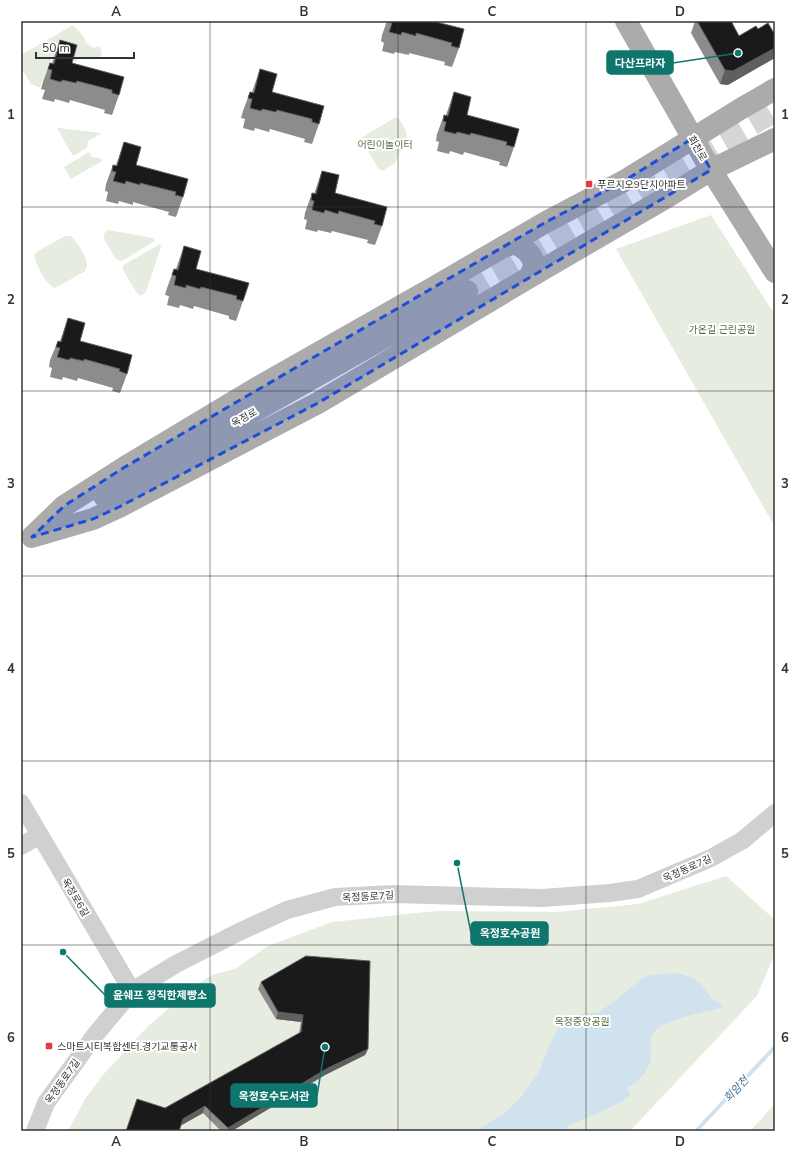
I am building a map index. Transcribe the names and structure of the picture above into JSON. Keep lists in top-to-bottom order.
{
  "streets": {
    "main road": ["회천로", "옥정로"],
    "street": ["옥정동로7길", "옥정로6길"]
  },
  "crossings": [
    ["옥정동로7길", "옥정로6길"]
  ],
  "water": ["회암천"],
  "parks": ["어린이놀이터", "가온길 근린공원", "옥정중앙공원"],
  "places": {
    "other": [
      "다산프라자",
      "옥정호수공원",
      "윤쉐프 정직한제빵소",
      "옥정호수도서관"
    ],
    "transit": ["푸르지오9단지아파트", "스마트시티복합센터.경기교통공사"]
  },
  "scale_bar": "50 m",
  "grid": {
    "columns": [
      "A",
      "B",
      "C",
      "D"
    ],
    "rows": [
      "1",
      "2",
      "3",
      "4",
      "5",
      "6"
    ]
  }
}
